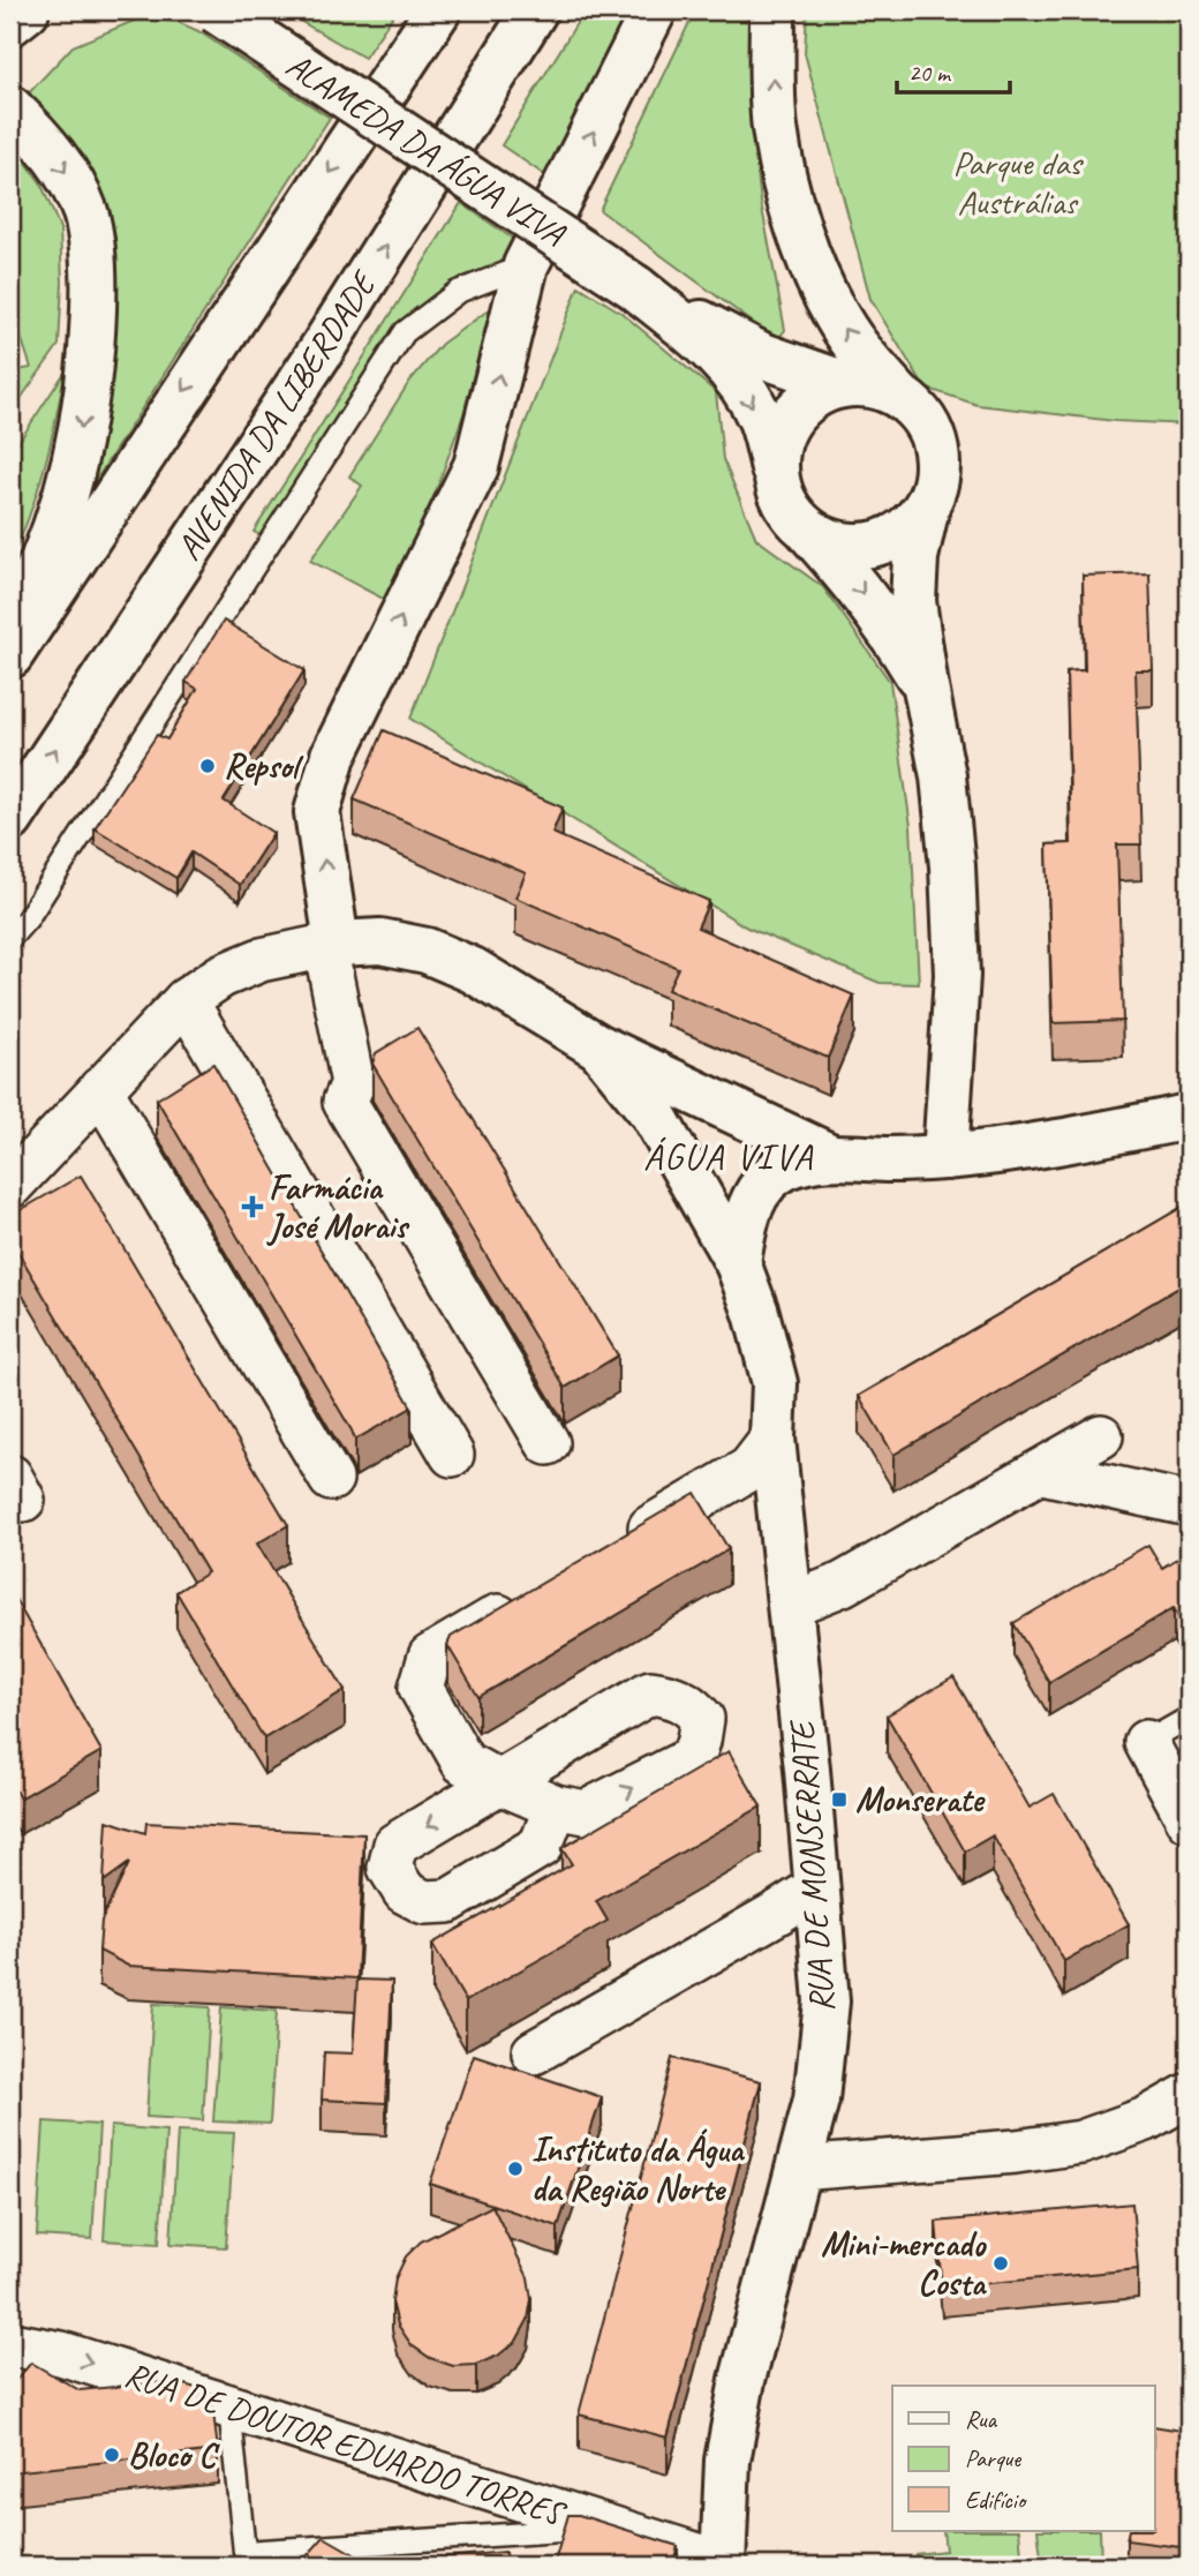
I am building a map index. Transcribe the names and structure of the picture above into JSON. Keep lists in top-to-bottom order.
{
  "streets": {
    "main road": ["ALAMEDA DA ÁGUA VIVA", "AVENIDA DA LIBERDADE", "RUA DE MONSERRATE"],
    "street": ["RUA DE DOUTOR EDUARDO TORRES"]
  },
  "crossings": [
    ["RUA DE MONSERRATE", "RUA DE DOUTOR EDUARDO TORRES"]
  ],
  "districts": ["ÁGUA VIVA"],
  "parks": ["Parque das Austrálias"],
  "places": {
    "other": [
      "Repsol",
      "Instituto da Água da Região Norte",
      "Mini-mercado Costa",
      "Bloco C"
    ],
    "health": ["Farmácia José Morais"],
    "transit": ["Monserate"]
  },
  "legend": ["Rua", "Parque", "Edifício"],
  "scale_bar": "20 m"
}
